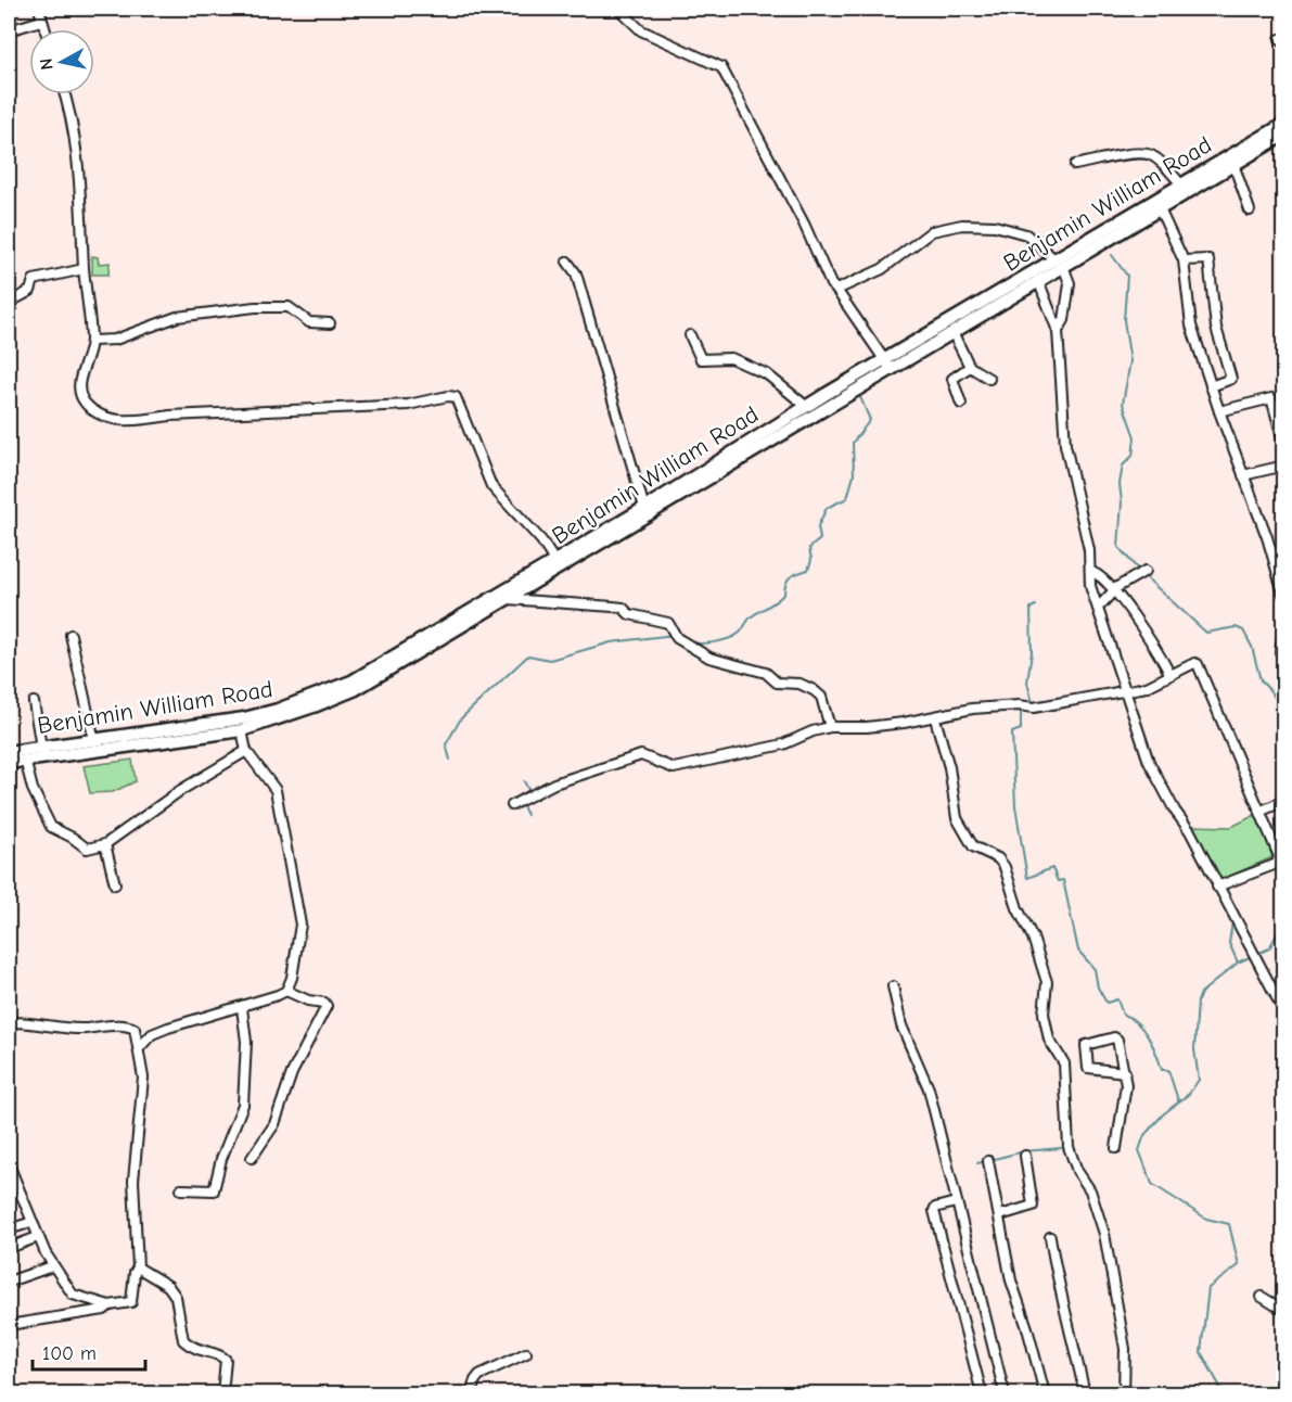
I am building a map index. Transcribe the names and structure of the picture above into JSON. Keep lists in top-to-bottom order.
{
  "streets": {
    "main road": ["Benjamin William Road"]
  },
  "scale_bar": "100 m",
  "north": "left"
}
